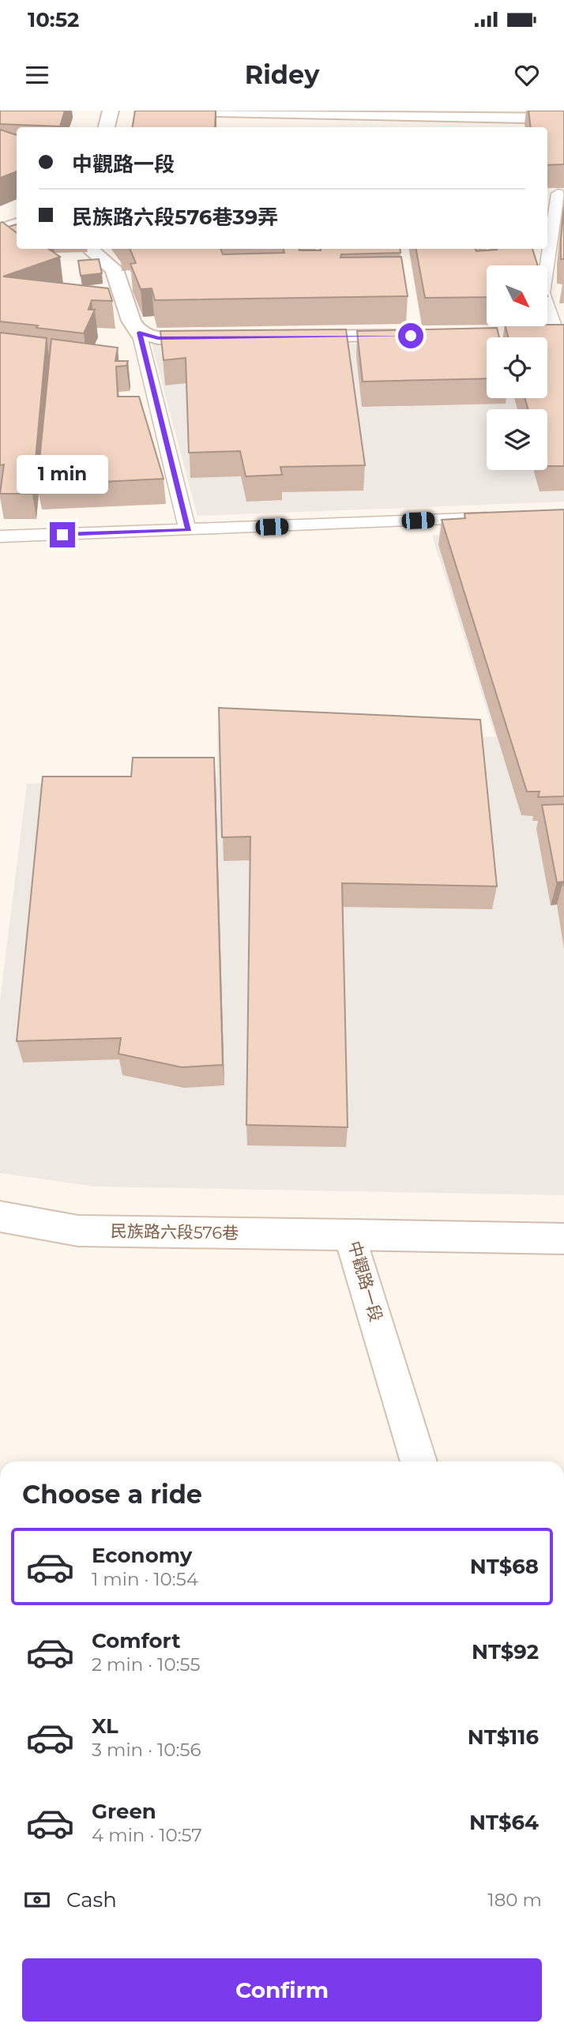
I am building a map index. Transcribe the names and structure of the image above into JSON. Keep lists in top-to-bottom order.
{
  "streets": {
    "street": ["民族路六段576巷", "中觀路一段"]
  },
  "crossings": [
    ["民族路六段576巷", "中觀路一段"]
  ],
  "north": "bottom right",
  "page": {
    "status": "10:52",
    "header": "Ridey",
    "banner": ["中觀路一段", "民族路六段576巷39弄"],
    "bubble": "1 min",
    "heading": "Choose a ride",
    "list": [
      {
        "name": "Economy",
        "note": "1 min · 10:54",
        "value": "NT$68"
      },
      {
        "name": "Comfort",
        "note": "2 min · 10:55",
        "value": "NT$92"
      },
      {
        "name": "XL",
        "note": "3 min · 10:56",
        "value": "NT$116"
      },
      {
        "name": "Green",
        "note": "4 min · 10:57",
        "value": "NT$64"
      }
    ],
    "pay": ["Cash", "180 m"],
    "buttons": "Confirm"
  }
}
